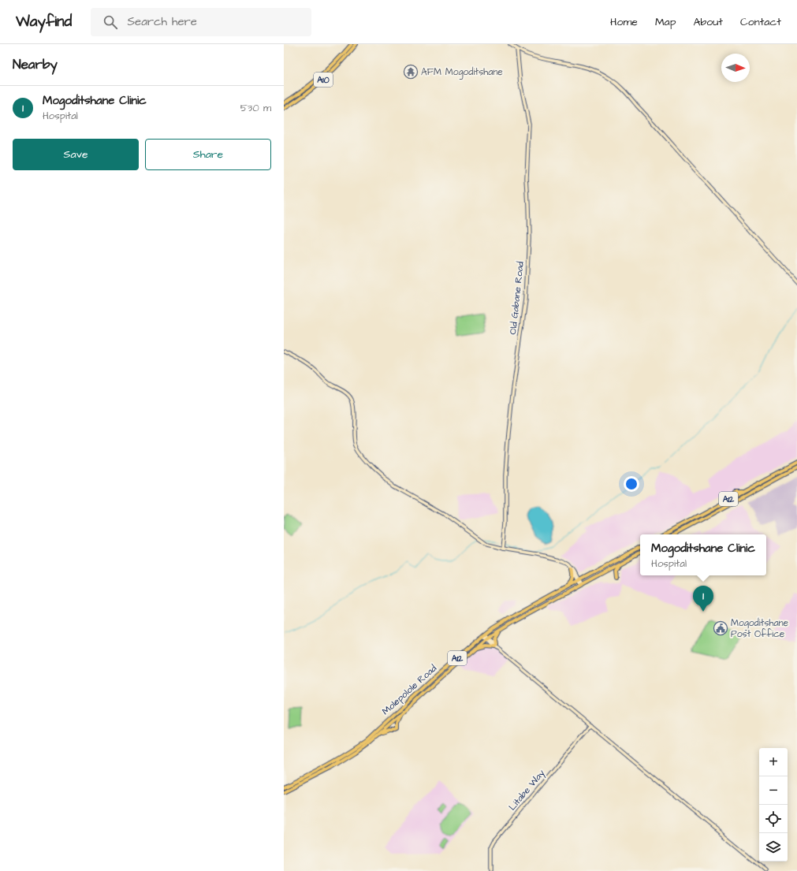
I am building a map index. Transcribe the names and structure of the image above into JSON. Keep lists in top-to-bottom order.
{
  "streets": {
    "main road": ["A10", "A12", "Molepolole Road"],
    "street": ["Old Gabane Road", "Litabe Way"]
  },
  "places": {
    "temple": ["AFM Mogoditshane"],
    "public building": ["Mogoditshane Post Office"]
  },
  "north": "right",
  "page": {
    "header": "Wayfind",
    "search": "Search here",
    "nav": [
      "Home",
      "Map",
      "About",
      "Contact"
    ],
    "heading": "Nearby",
    "list": [
      {
        "mark": "1",
        "name": "Mogoditshane Clinic",
        "note": "Hospital",
        "value": "530 m"
      }
    ],
    "buttons": ["Save", "Share"],
    "popup": ["Mogoditshane Clinic", "Hospital"],
    "pins": "1",
    "map_buttons": ["+", "−"]
  }
}
